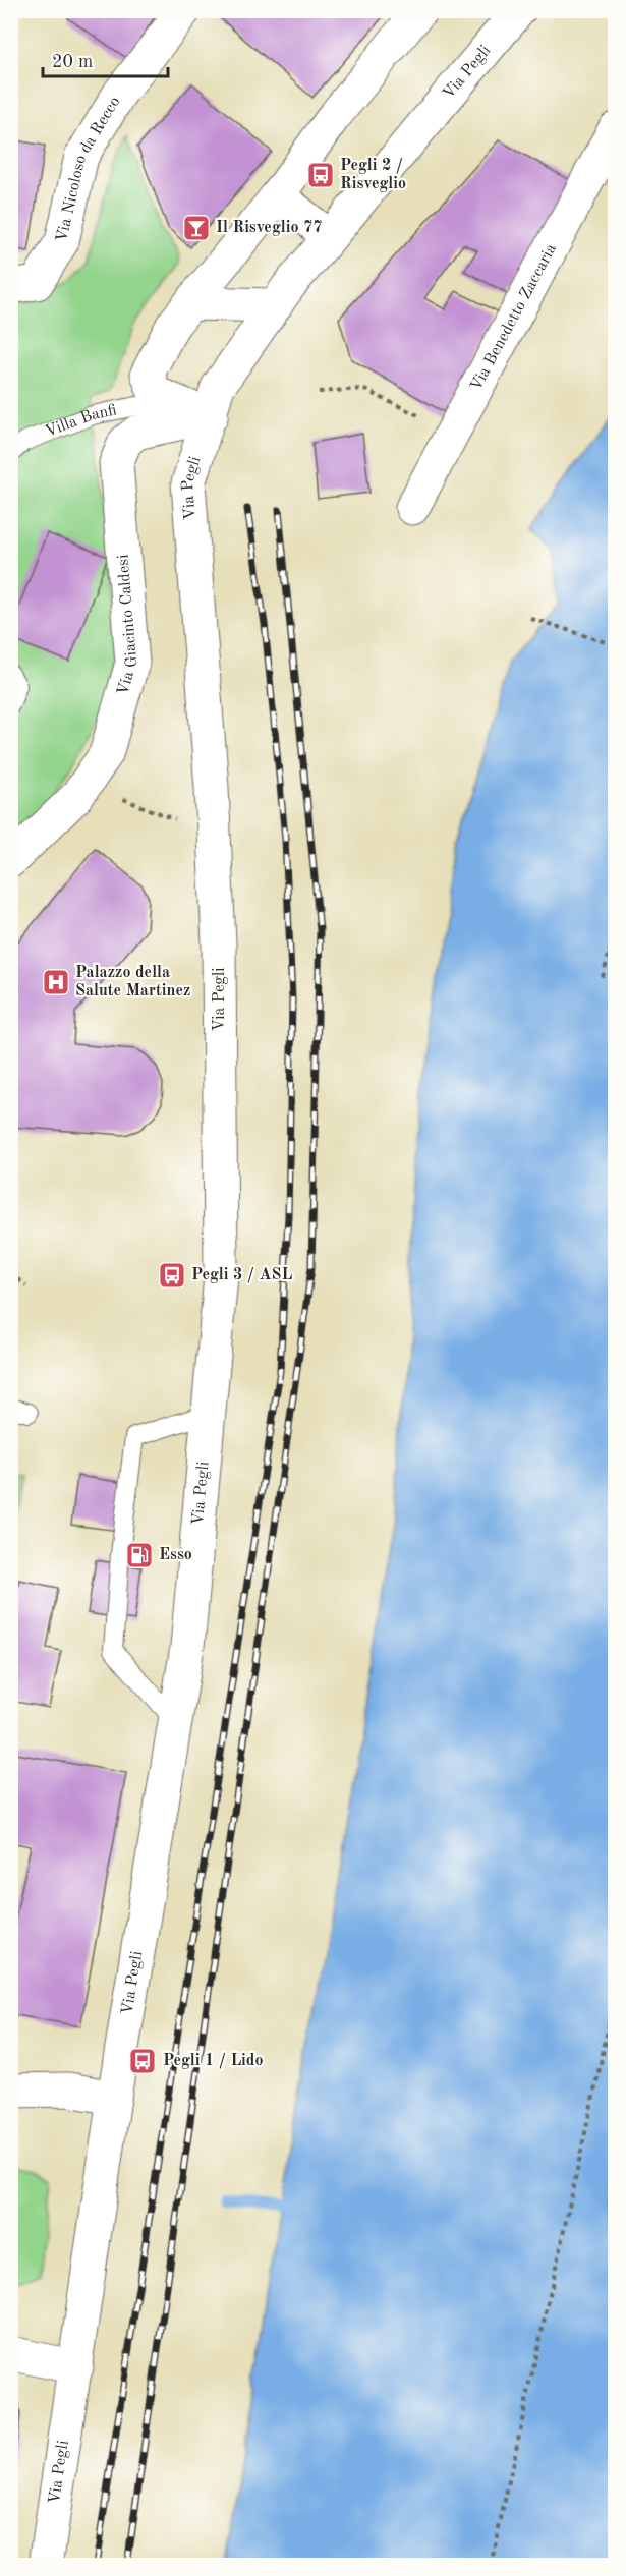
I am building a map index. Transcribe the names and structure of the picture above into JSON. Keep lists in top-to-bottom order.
{
  "streets": {
    "main road": [
      "Via Pegli",
      "Via Nicoloso da Recco",
      "Via Benedetto Zaccaria",
      "Via Giacinto Caldesi"
    ],
    "lane": ["Villa Banfi"]
  },
  "crossings": [
    ["Villa Banfi", "Via Giacinto Caldesi"]
  ],
  "places": {
    "bus stop": ["Pegli 2 / Risveglio", "Pegli 3 / ASL", "Pegli 1 / Lido"],
    "bar": ["Il Risveglio 77"],
    "hospital": ["Palazzo della Salute Martinez"],
    "fuel station": ["Esso"]
  },
  "scale_bar": "20 m"
}
